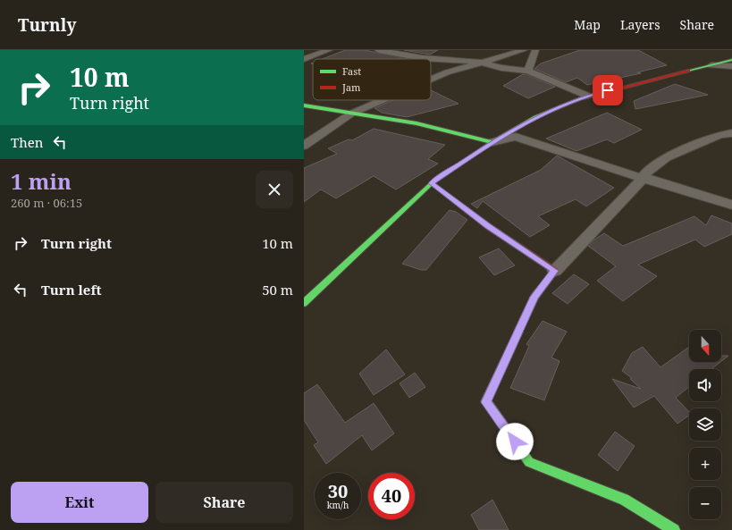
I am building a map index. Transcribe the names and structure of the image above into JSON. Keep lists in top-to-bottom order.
{
  "legend": ["Fast", "Jam"],
  "north": "bottom",
  "page": {
    "header": "Turnly",
    "nav": ["Map", "Layers", "Share"],
    "turn": ["10 m", "Turn right"],
    "then": "Then",
    "heading": ["1 min", "260 m · 06:15"],
    "list": [
      {
        "name": "Turn right",
        "value": "10 m"
      },
      {
        "name": "Turn left",
        "value": "50 m"
      }
    ],
    "map_buttons": ["+", "−"],
    "speed": "30 km/h",
    "limit": "40",
    "buttons": ["Exit", "Share"]
  }
}
